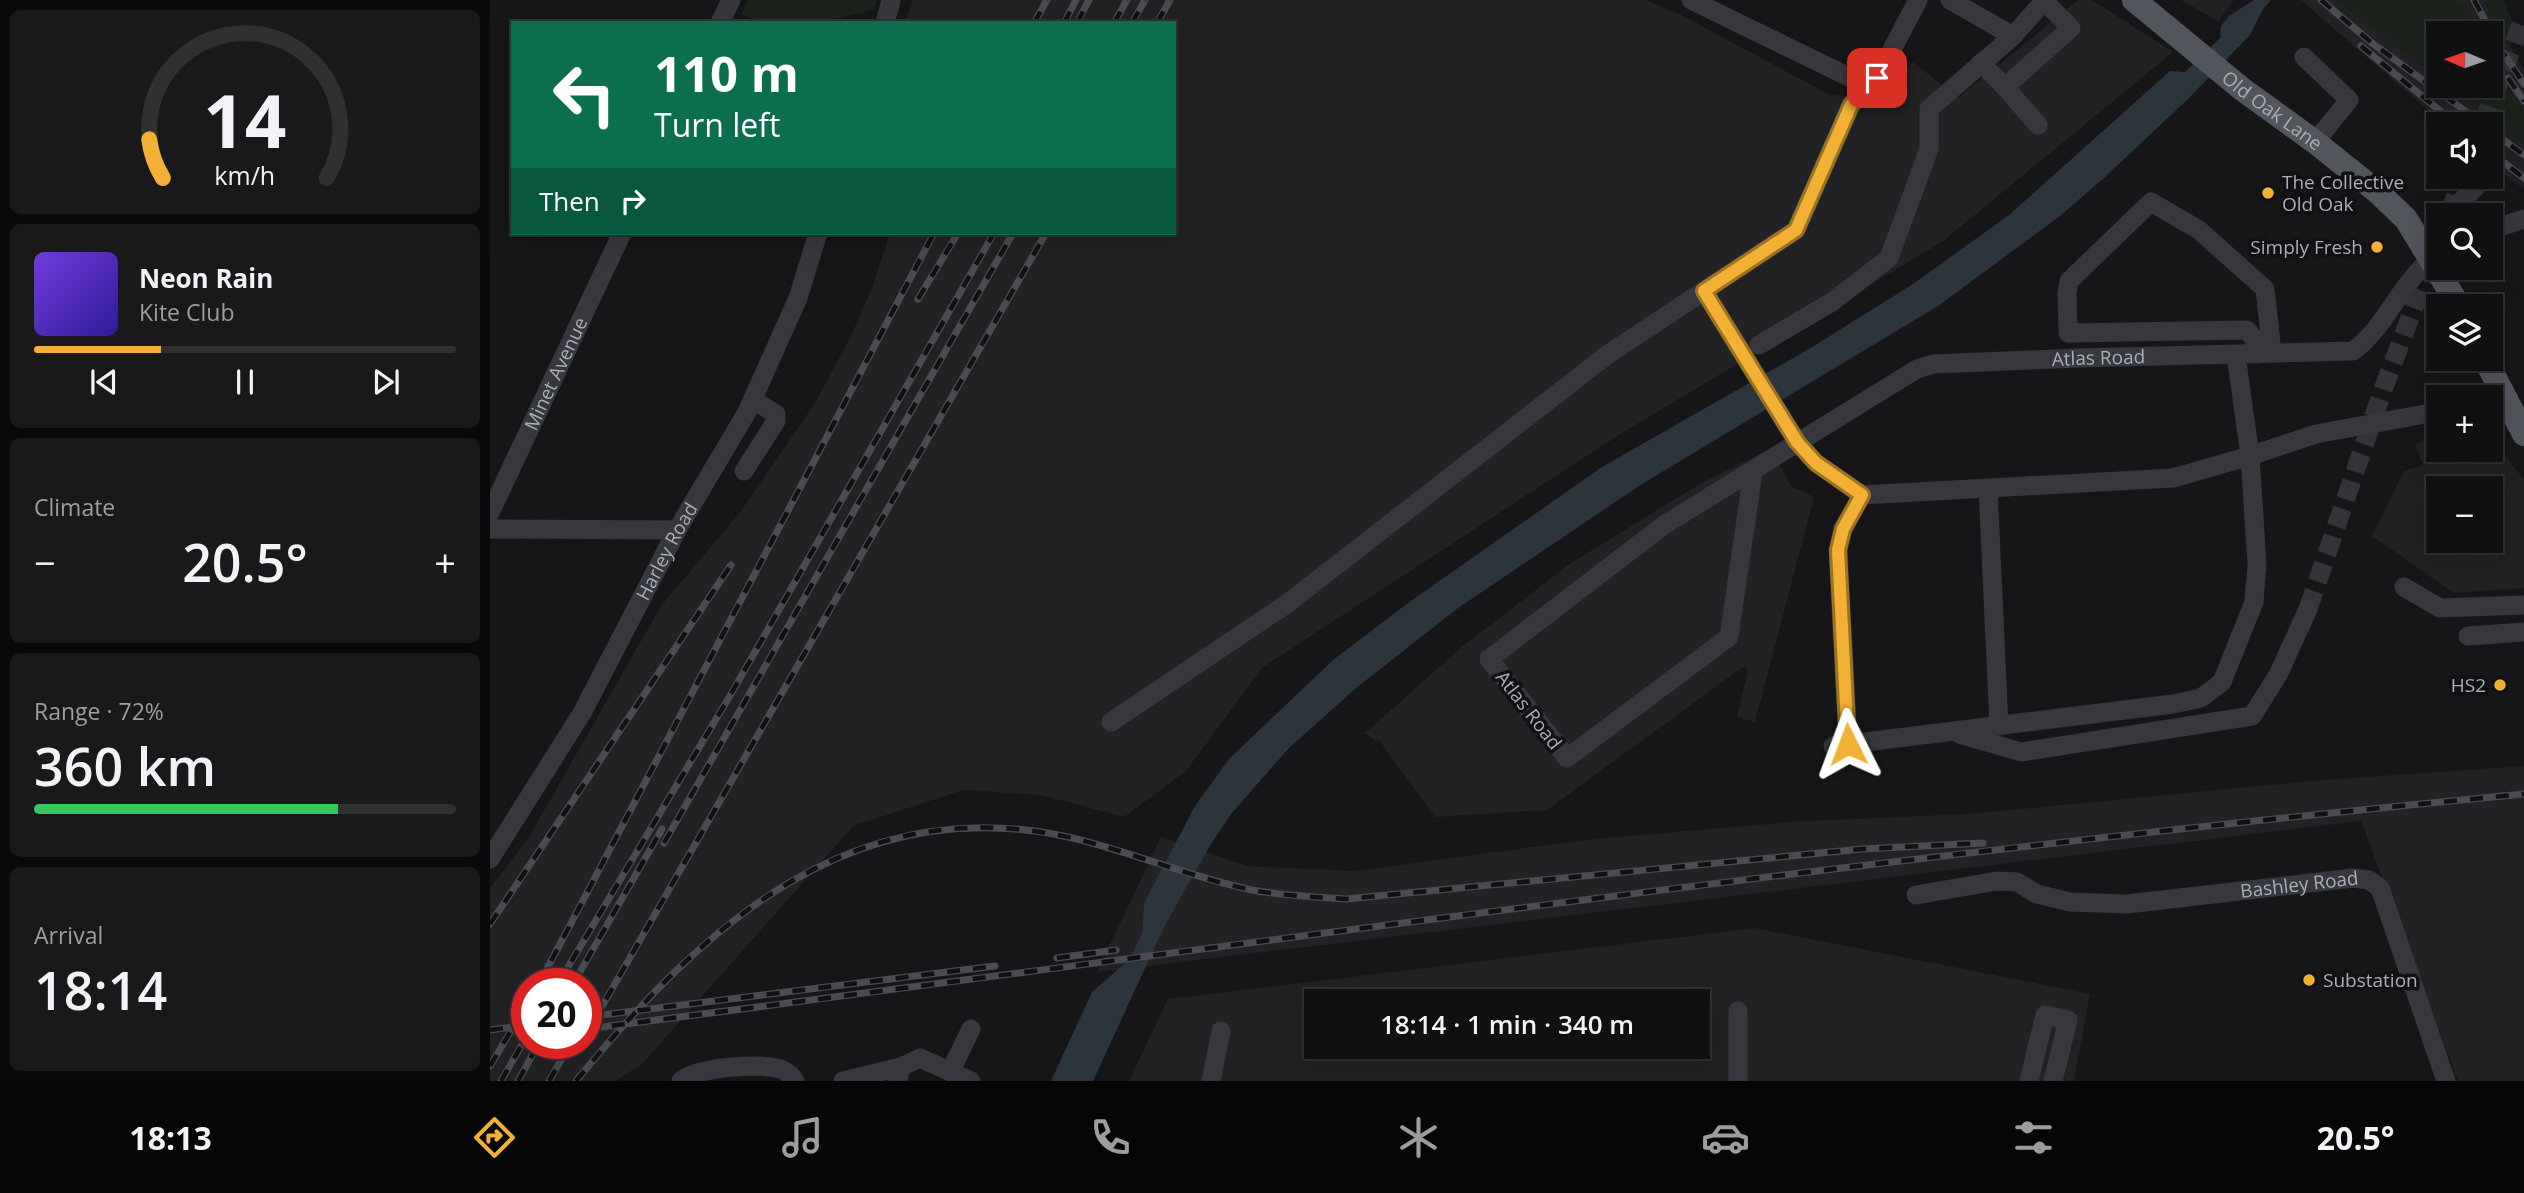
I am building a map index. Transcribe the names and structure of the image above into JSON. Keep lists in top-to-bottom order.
{
  "streets": {
    "main road": ["Old Oak Lane"],
    "street": [
      "Atlas Road",
      "Minet Avenue",
      "Harley Road",
      "Bashley Road"
    ]
  },
  "places": [
    "The Collective Old Oak",
    "Simply Fresh",
    "HS2",
    "Substation"
  ],
  "north": "left",
  "page": {
    "map_buttons": ["+", "−"],
    "turn": ["110 m", "Turn left"],
    "then": "Then",
    "song": ["Neon Rain", "Kite Club"],
    "tile": [
      "Climate",
      ["Range · 72%", "360 km"],
      ["Arrival", "18:14"]
    ],
    "heat": ["−", "20.5°", "+"],
    "limit": "20",
    "trip": "18:14 · 1 min · 340 m",
    "tabs": ["18:13", "20.5°"],
    "gauge": ["14", "km/h"]
  }
}
